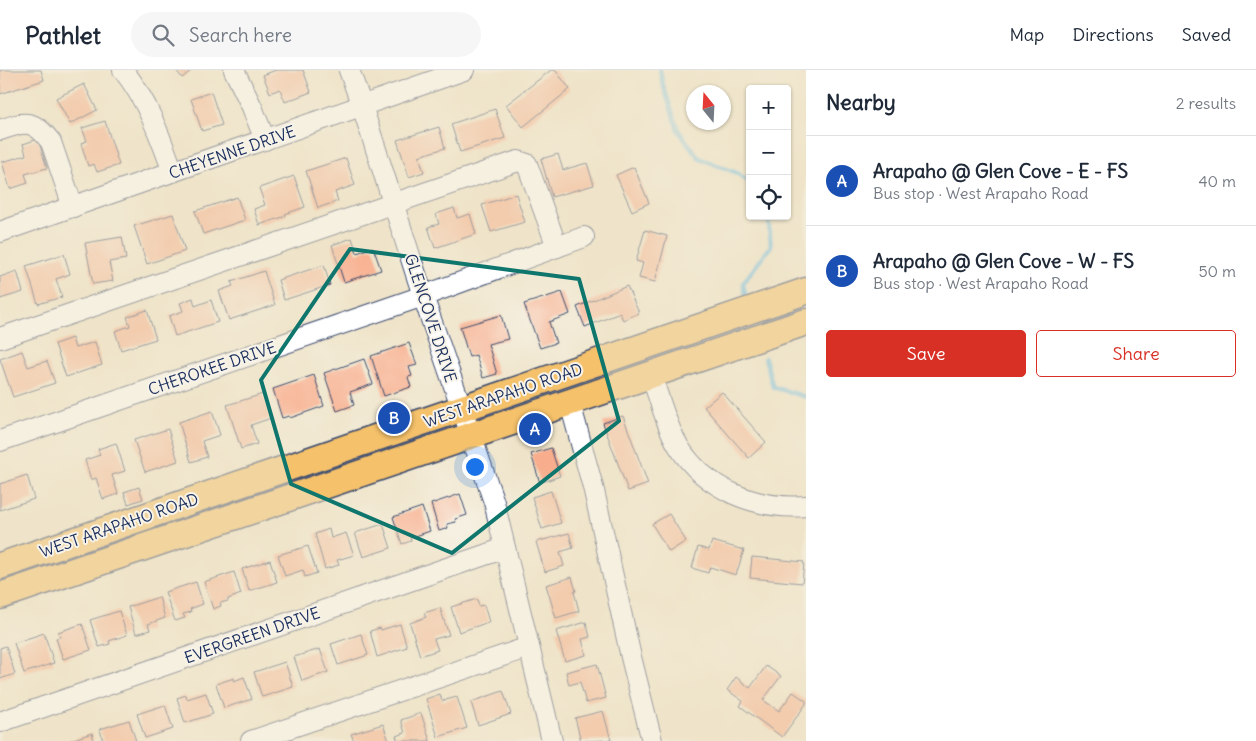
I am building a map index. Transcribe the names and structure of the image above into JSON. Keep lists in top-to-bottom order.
{
  "streets": {
    "main road": ["WEST ARAPAHO ROAD"],
    "street": [
      "CHEYENNE DRIVE",
      "GLENCOVE DRIVE",
      "CHEROKEE DRIVE",
      "EVERGREEN DRIVE"
    ]
  },
  "crossings": [
    ["CHEYENNE DRIVE", "GLENCOVE DRIVE"],
    ["GLENCOVE DRIVE", "CHEROKEE DRIVE"],
    ["GLENCOVE DRIVE", "WEST ARAPAHO ROAD"],
    ["GLENCOVE DRIVE", "EVERGREEN DRIVE"]
  ],
  "north": "top",
  "page": {
    "header": "Pathlet",
    "search": "Search here",
    "nav": ["Map", "Directions", "Saved"],
    "heading": ["Nearby", "2 results"],
    "map_buttons": ["+", "−"],
    "list": [
      {
        "mark": "A",
        "name": "Arapaho @ Glen Cove - E - FS",
        "note": "Bus stop · West Arapaho Road",
        "value": "40 m"
      },
      {
        "mark": "B",
        "name": "Arapaho @ Glen Cove - W - FS",
        "note": "Bus stop · West Arapaho Road",
        "value": "50 m"
      }
    ],
    "buttons": ["Save", "Share"],
    "pins": ["B", "A"]
  }
}
